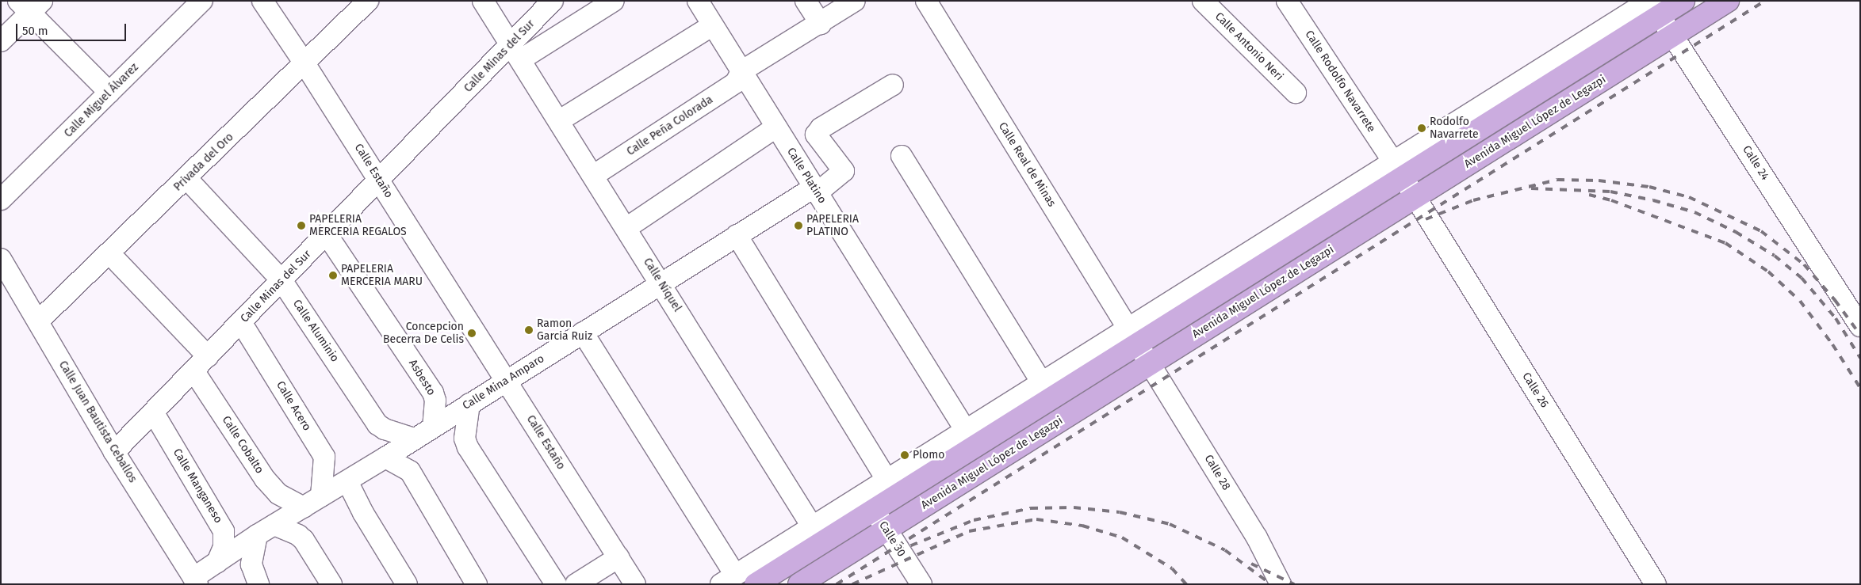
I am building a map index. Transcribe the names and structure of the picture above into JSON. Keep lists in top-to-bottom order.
{
  "streets": {
    "main road": ["Avenida Miguel López de Legazpi"],
    "street": [
      "Calle Antonio Neri",
      "Calle Minas del Sur",
      "Calle Rodolfo Navarrete",
      "Calle Miguel Álvarez",
      "Calle Peña Colorada",
      "Privada del Oro",
      "Calle 24",
      "Calle Real de Minas",
      "Calle Estaño",
      "Calle Platino",
      "Calle Níquel",
      "Calle Aluminio",
      "Asbesto",
      "Calle Mina Amparo",
      "Calle 26",
      "Calle Acero",
      "Calle Juan Bautista Ceballos",
      "Calle Cobalto",
      "Calle 28",
      "Calle Manganeso",
      "Calle 30"
    ]
  },
  "crossings": [
    ["Calle Minas del Sur", "Calle Estaño"],
    ["Calle Minas del Sur", "Calle Níquel"],
    ["Calle Minas del Sur", "Calle Aluminio"],
    ["Calle Minas del Sur", "Asbesto"],
    ["Calle Minas del Sur", "Calle Acero"],
    ["Calle Minas del Sur", "Calle Juan Bautista Ceballos"],
    ["Calle Minas del Sur", "Calle Cobalto"],
    ["Calle Minas del Sur", "Calle Manganeso"],
    ["Calle Rodolfo Navarrete", "Avenida Miguel López de Legazpi"],
    ["Calle Rodolfo Navarrete", "Calle 26"],
    ["Avenida Miguel López de Legazpi", "Calle 24"],
    ["Avenida Miguel López de Legazpi", "Calle Real de Minas"],
    ["Avenida Miguel López de Legazpi", "Calle Platino"],
    ["Avenida Miguel López de Legazpi", "Calle Níquel"],
    ["Avenida Miguel López de Legazpi", "Calle 26"],
    ["Avenida Miguel López de Legazpi", "Calle 28"],
    ["Avenida Miguel López de Legazpi", "Calle 30"],
    ["Calle Peña Colorada", "Calle Platino"],
    ["Calle Peña Colorada", "Calle Níquel"],
    ["Privada del Oro", "Calle Estaño"],
    ["Privada del Oro", "Calle Aluminio"],
    ["Privada del Oro", "Calle Juan Bautista Ceballos"],
    ["Privada del Oro", "Calle Cobalto"],
    ["Calle Real de Minas", "Calle 28"],
    ["Calle Estaño", "Calle Mina Amparo"],
    ["Calle Platino", "Calle Mina Amparo"],
    ["Calle Níquel", "Calle Mina Amparo"],
    ["Calle Aluminio", "Calle Mina Amparo"],
    ["Asbesto", "Calle Mina Amparo"],
    ["Calle Mina Amparo", "Calle Acero"],
    ["Calle Mina Amparo", "Calle Juan Bautista Ceballos"],
    ["Calle Mina Amparo", "Calle Cobalto"],
    ["Calle Mina Amparo", "Calle Manganeso"],
    ["Calle Acero", "Calle Cobalto"]
  ],
  "places": [
    "Rodolfo Navarrete",
    "PAPELERIA MERCERIA REGALOS",
    "PAPELERIA PLATINO",
    "PAPELERIA MERCERIA MARU",
    "Ramon Garcia Ruiz",
    "Concepcion Becerra De Celis",
    "Plomo"
  ],
  "scale_bar": "50 m"
}
